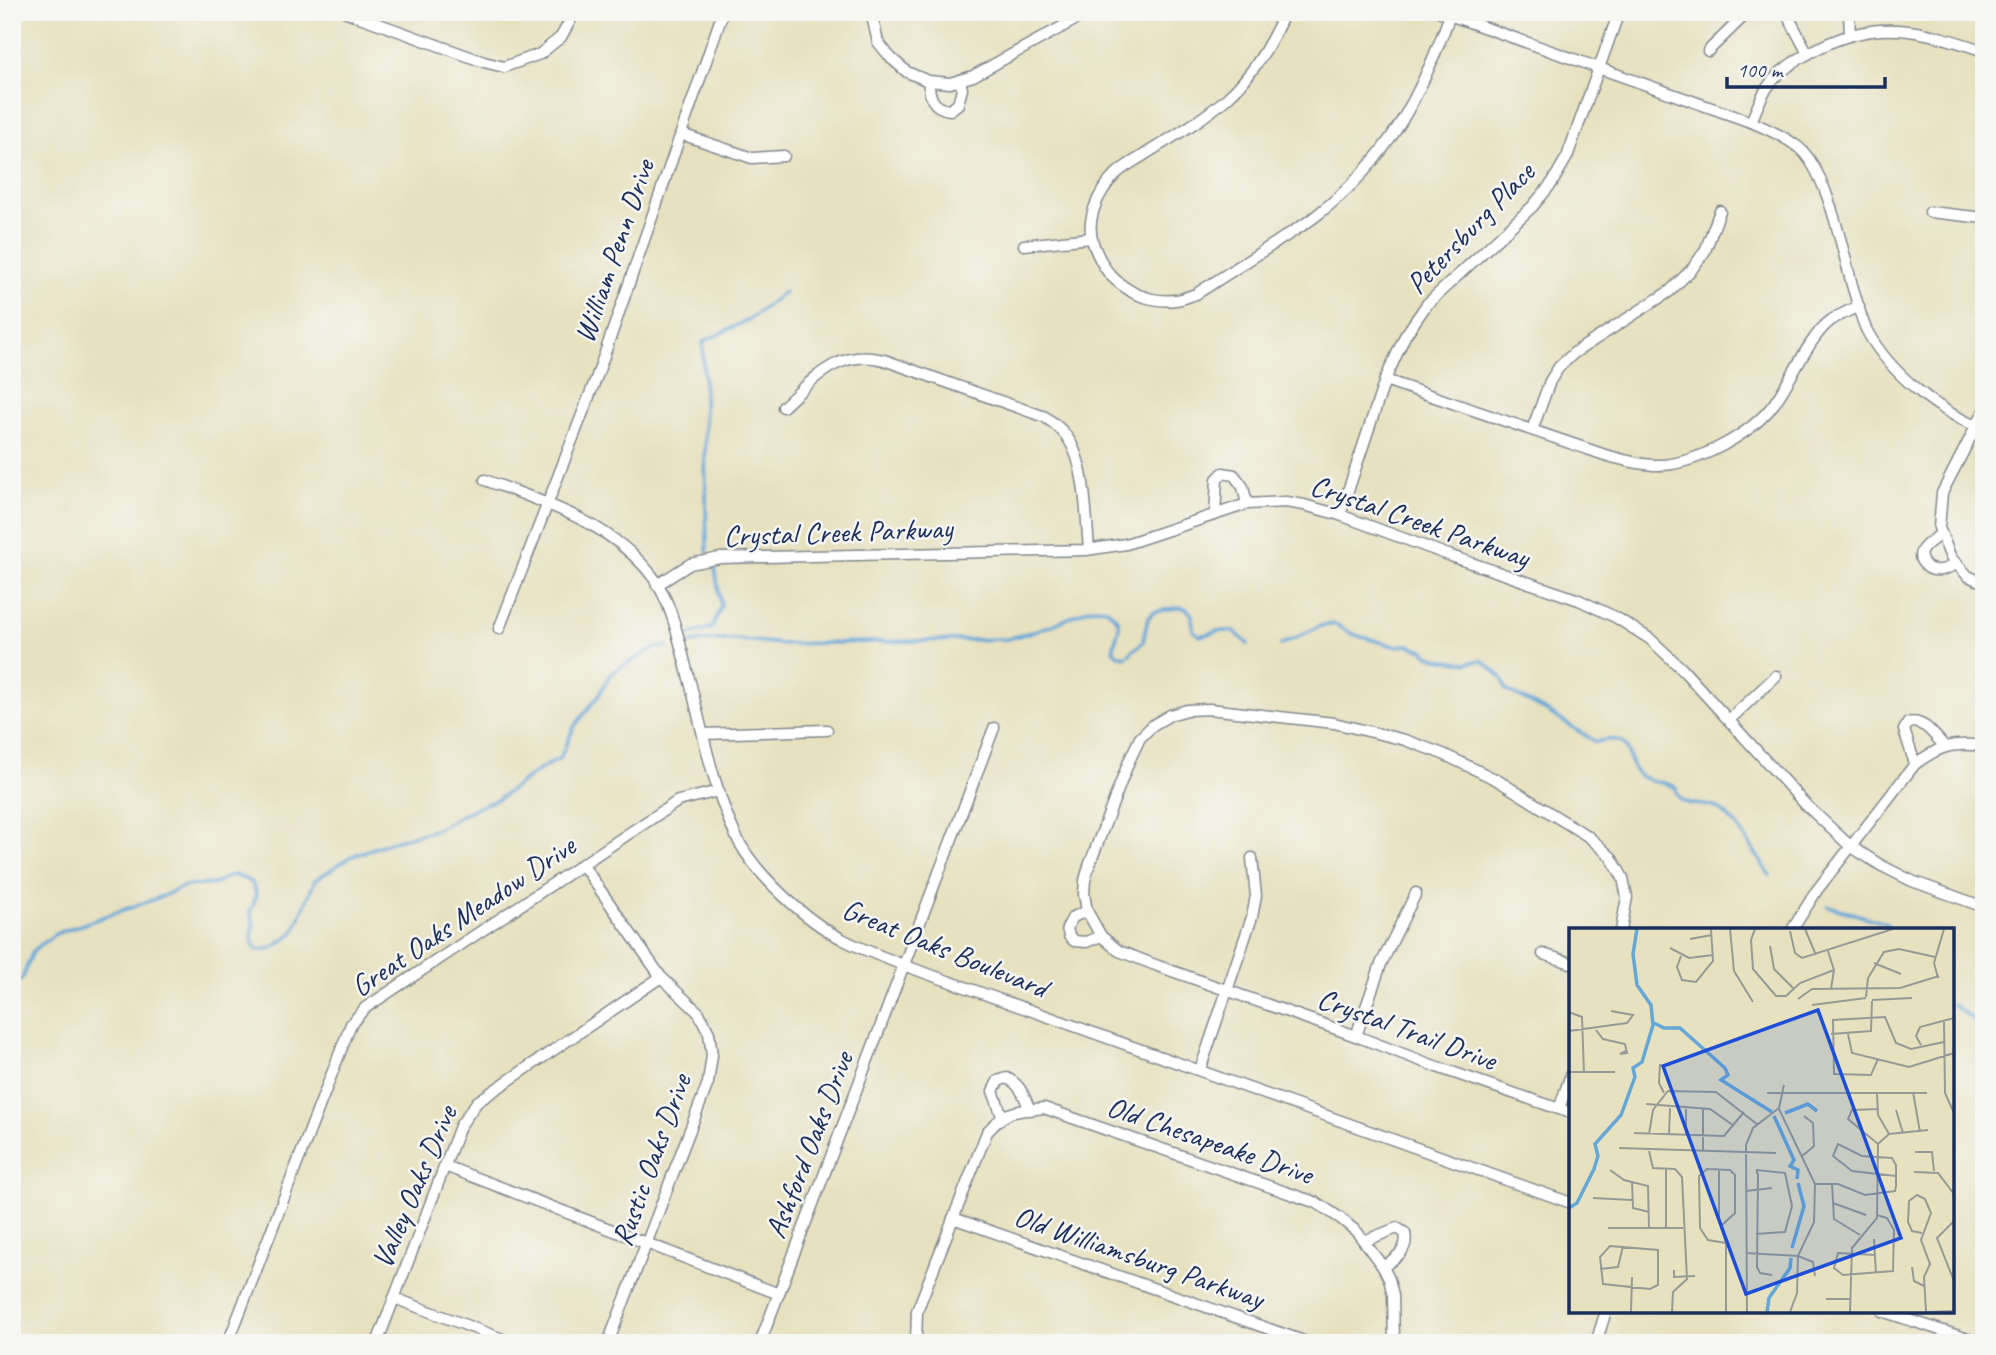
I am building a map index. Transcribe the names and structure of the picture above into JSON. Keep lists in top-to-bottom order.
{
  "streets": {
    "street": [
      "Petersburg Place",
      "William Penn Drive",
      "Crystal Creek Parkway",
      "Great Oaks Meadow Drive",
      "Great Oaks Boulevard",
      "Crystal Trail Drive",
      "Old Chesapeake Drive",
      "Ashford Oaks Drive",
      "Rustic Oaks Drive",
      "Valley Oaks Drive",
      "Old Williamsburg Parkway"
    ]
  },
  "crossings": [
    ["Petersburg Place", "Crystal Creek Parkway"],
    ["William Penn Drive", "Great Oaks Boulevard"],
    ["Crystal Creek Parkway", "Great Oaks Boulevard"],
    ["Great Oaks Meadow Drive", "Great Oaks Boulevard"],
    ["Great Oaks Meadow Drive", "Rustic Oaks Drive"],
    ["Great Oaks Boulevard", "Ashford Oaks Drive"],
    ["Rustic Oaks Drive", "Valley Oaks Drive"]
  ],
  "scale_bar": "100 m"
}
